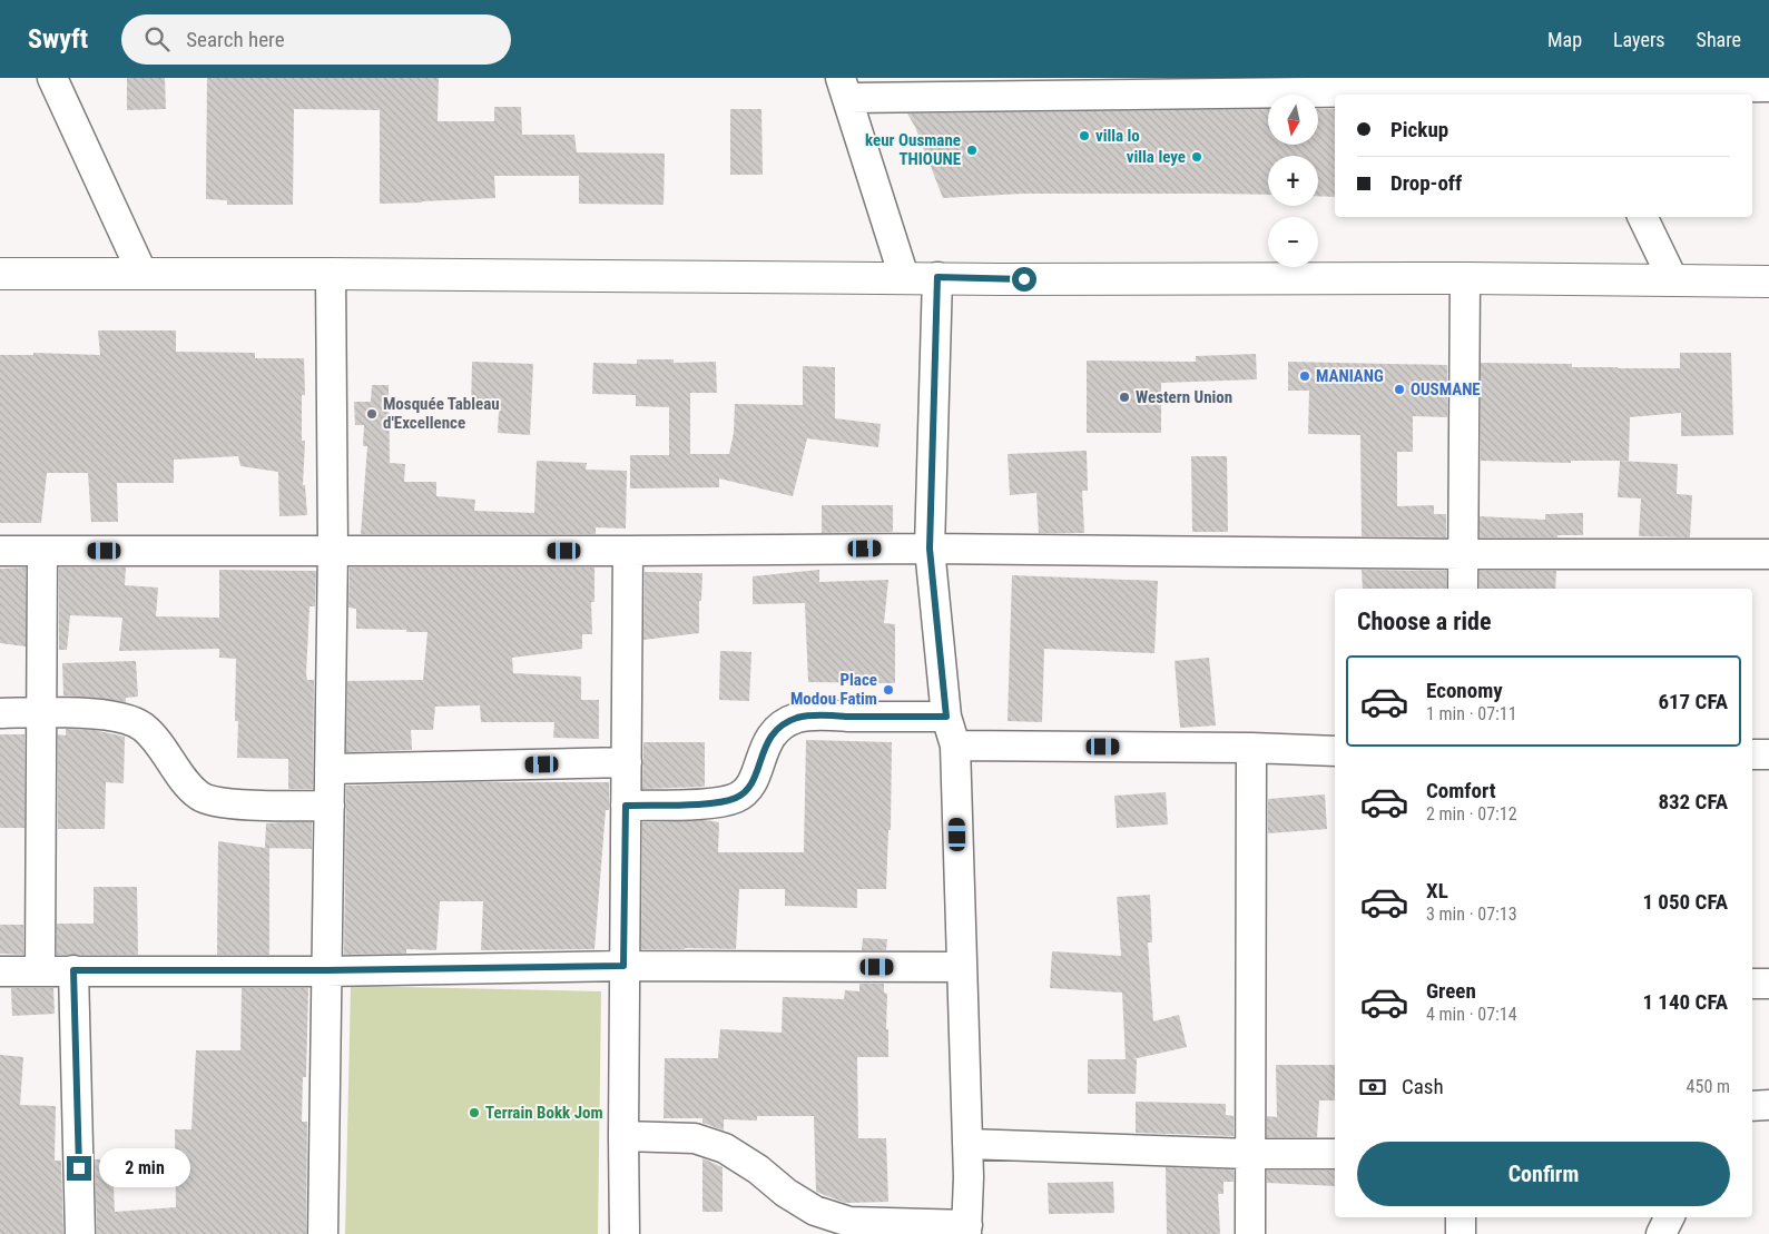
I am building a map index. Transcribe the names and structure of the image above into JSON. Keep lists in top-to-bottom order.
{
  "places": [
    "villa lo",
    "keur Ousmane THIOUNE",
    "villa leye",
    "MANIANG",
    "OUSMANE",
    "Western Union",
    "Mosquée Tableau d'Excellence",
    "Place Modou Fatim",
    "Terrain Bokk Jom"
  ],
  "north": "bottom",
  "page": {
    "header": "Swyft",
    "search": "Search here",
    "nav": ["Map", "Layers", "Share"],
    "map_buttons": ["+", "−"],
    "banner": ["Pickup", "Drop-off"],
    "heading": "Choose a ride",
    "list": [
      {
        "name": "Economy",
        "note": "1 min · 07:11",
        "value": "617 CFA"
      },
      {
        "name": "Comfort",
        "note": "2 min · 07:12",
        "value": "832 CFA"
      },
      {
        "name": "XL",
        "note": "3 min · 07:13",
        "value": "1 050 CFA"
      },
      {
        "name": "Green",
        "note": "4 min · 07:14",
        "value": "1 140 CFA"
      }
    ],
    "pay": ["Cash", "450 m"],
    "buttons": "Confirm",
    "bubble": "2 min"
  }
}
